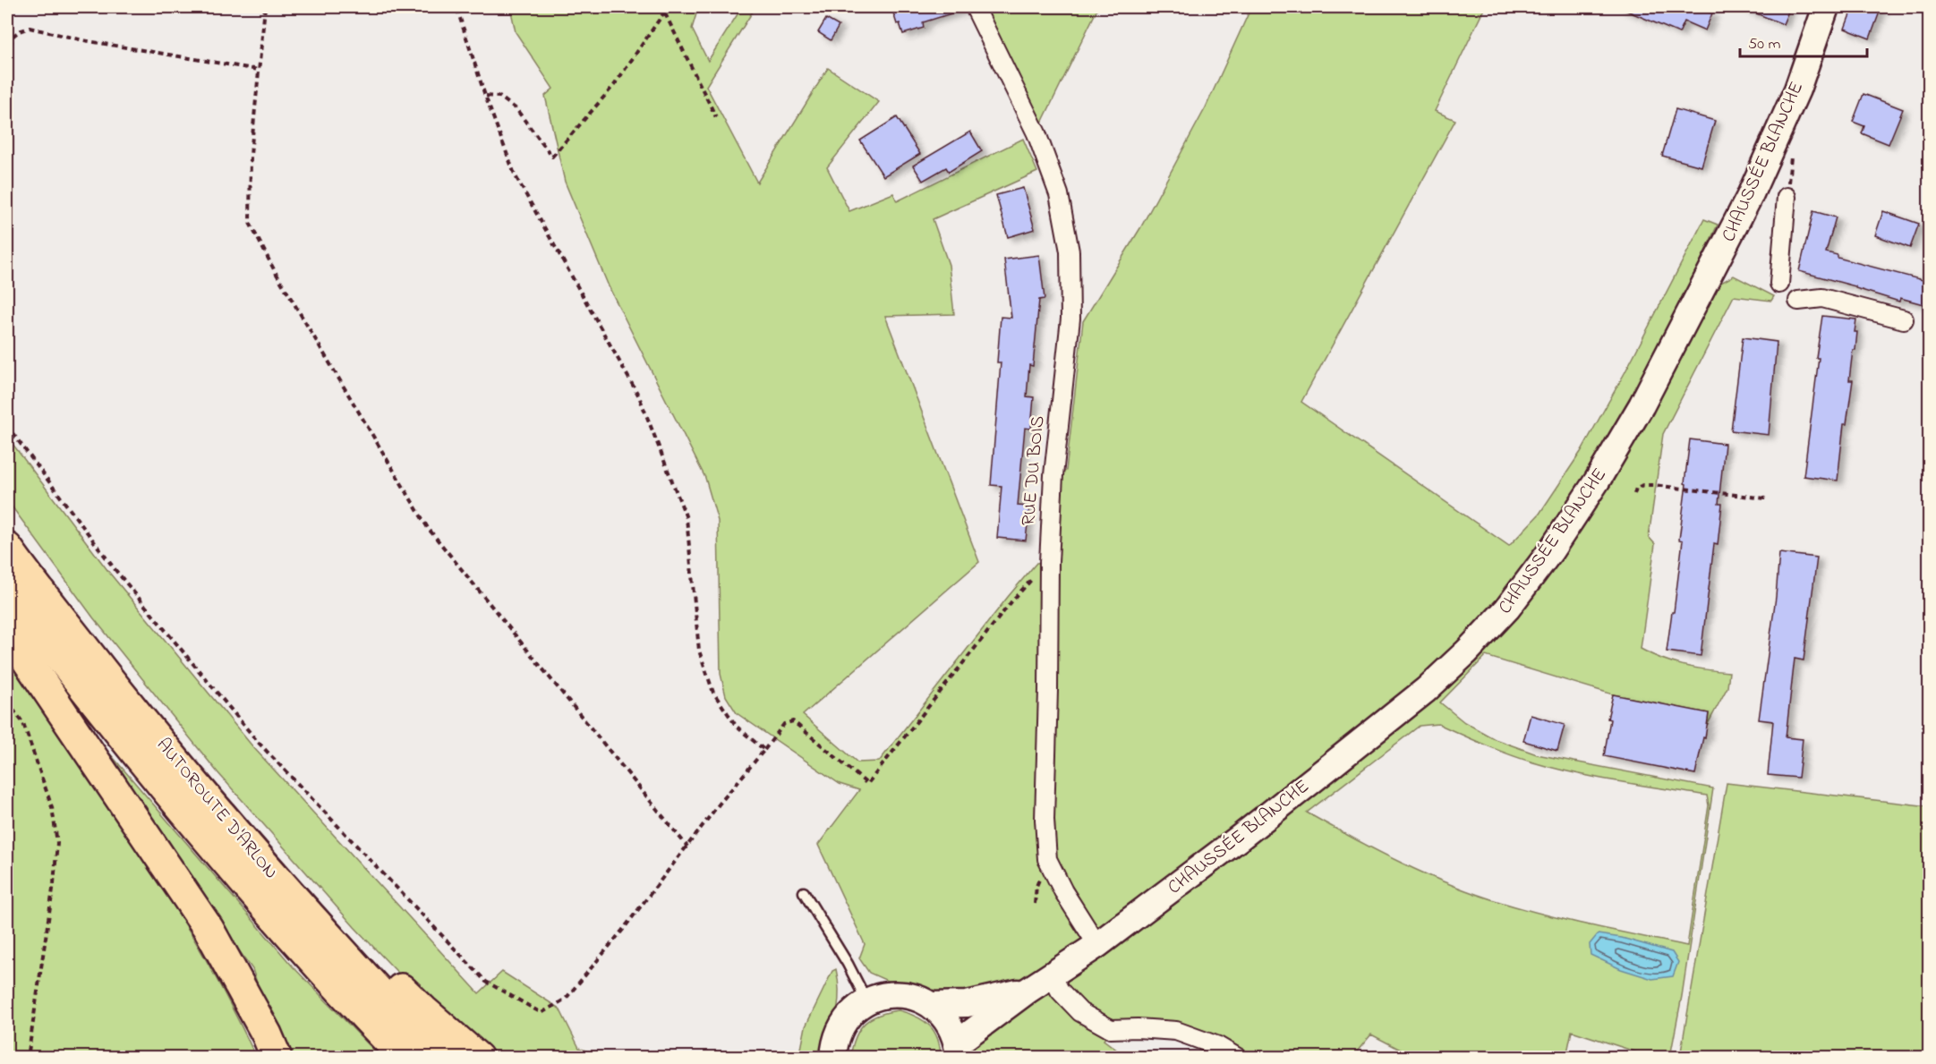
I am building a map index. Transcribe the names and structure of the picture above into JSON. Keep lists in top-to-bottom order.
{
  "streets": {
    "highway": ["AUTOROUTE D'ARLON"],
    "main road": ["CHAUSSÉE BLANCHE"],
    "street": ["RUE DU BOIS"]
  },
  "crossings": [
    ["CHAUSSÉE BLANCHE", "RUE DU BOIS"]
  ],
  "scale_bar": "50 m"
}
